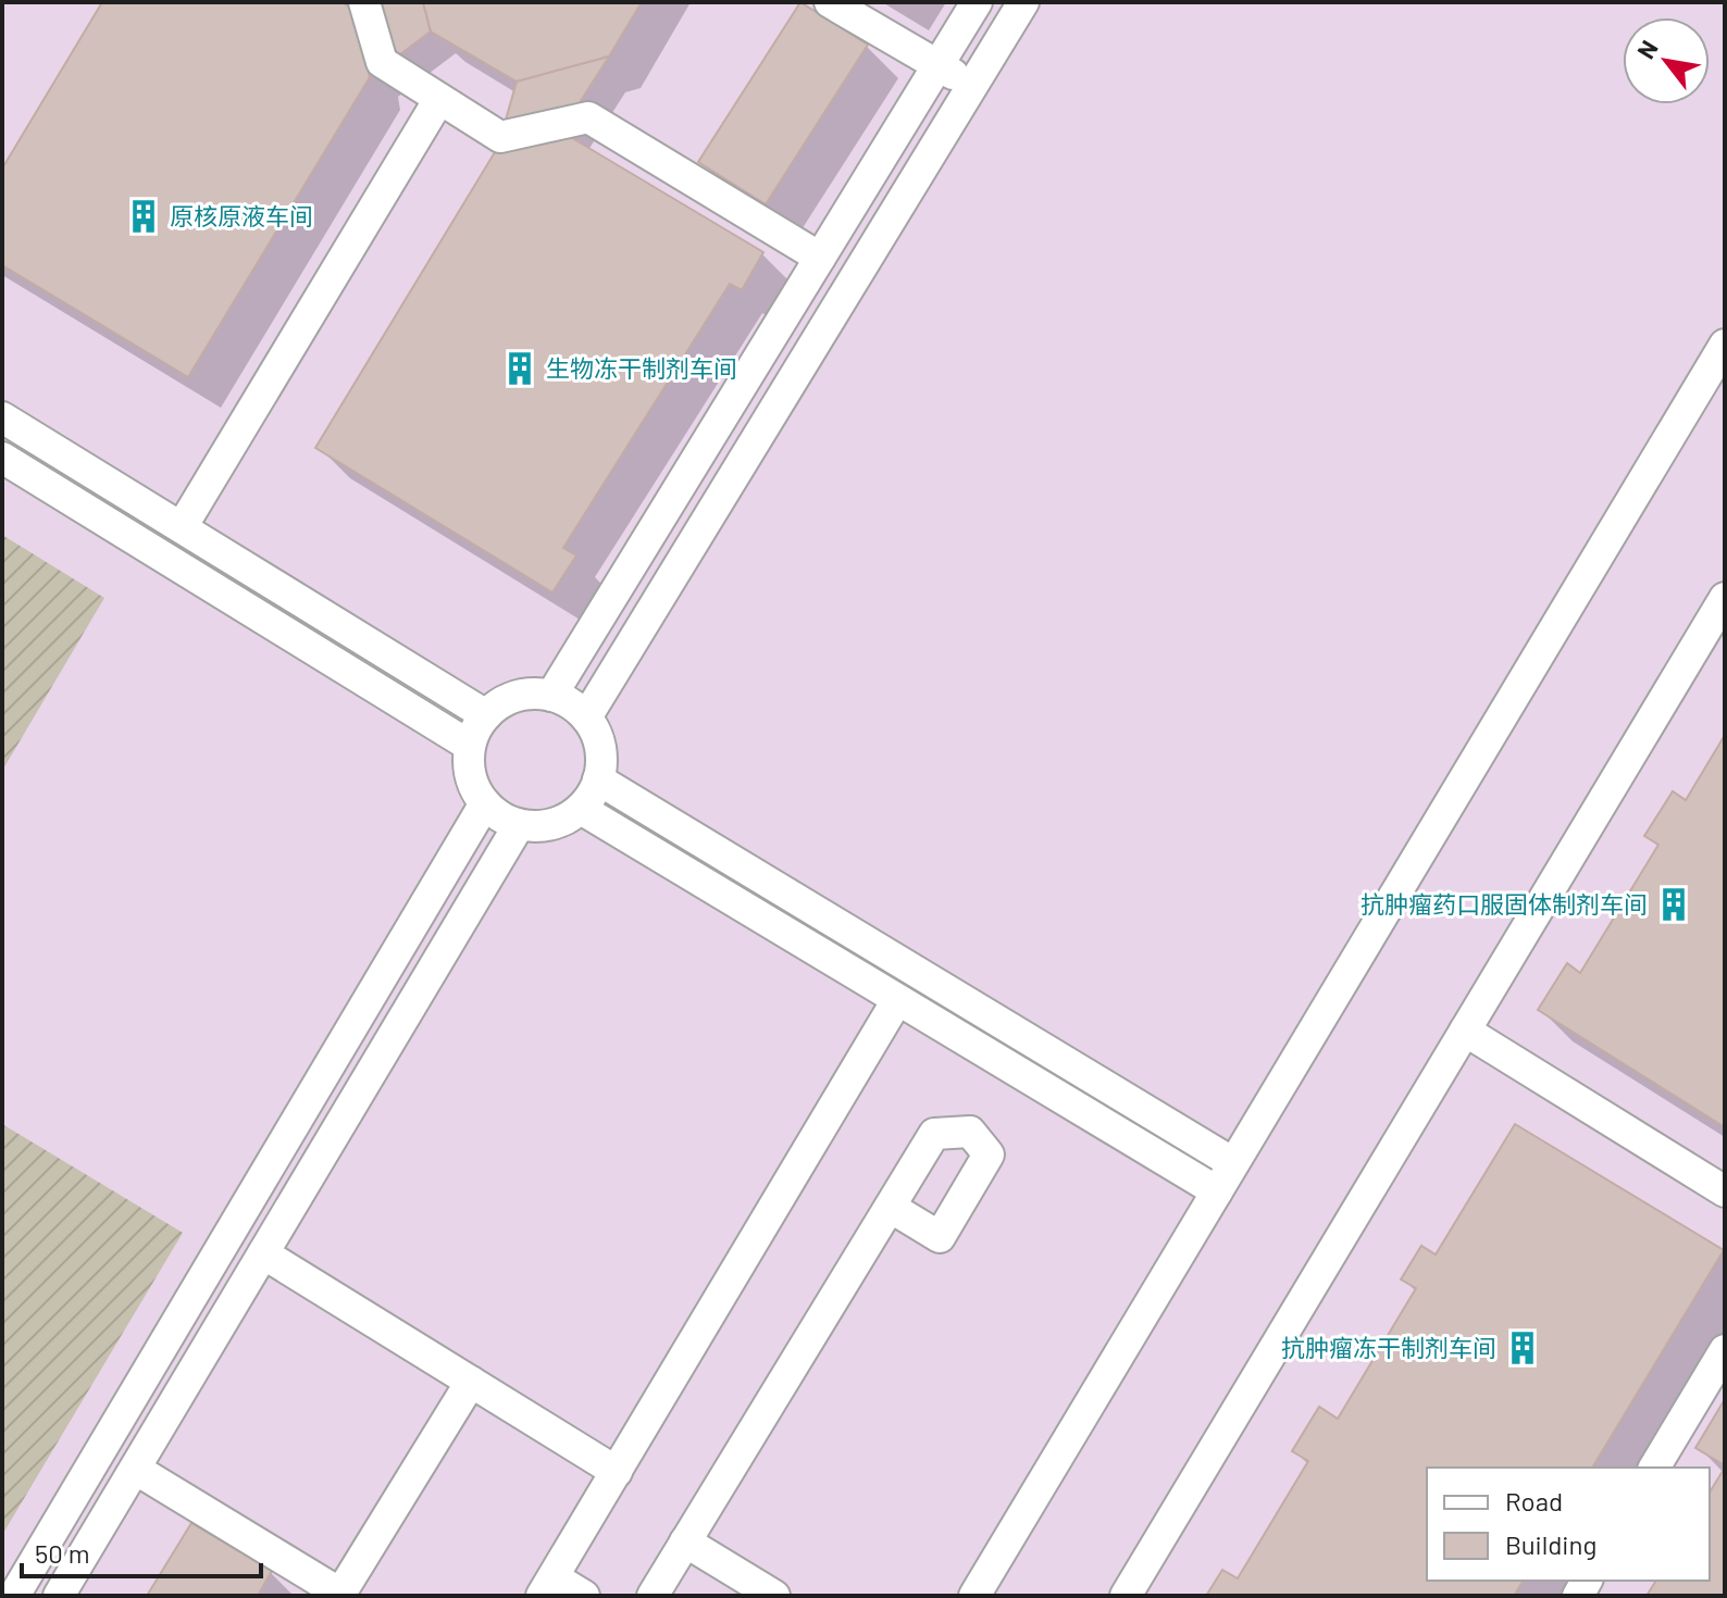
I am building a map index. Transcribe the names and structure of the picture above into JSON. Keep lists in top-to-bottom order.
{
  "places": {
    "building": [
      "原核原液车间",
      "生物冻干制剂车间",
      "抗肿瘤药口服固体制剂车间",
      "抗肿瘤冻干制剂车间"
    ]
  },
  "legend": ["Road", "Building"],
  "scale_bar": "50 m",
  "north": "top left"
}
